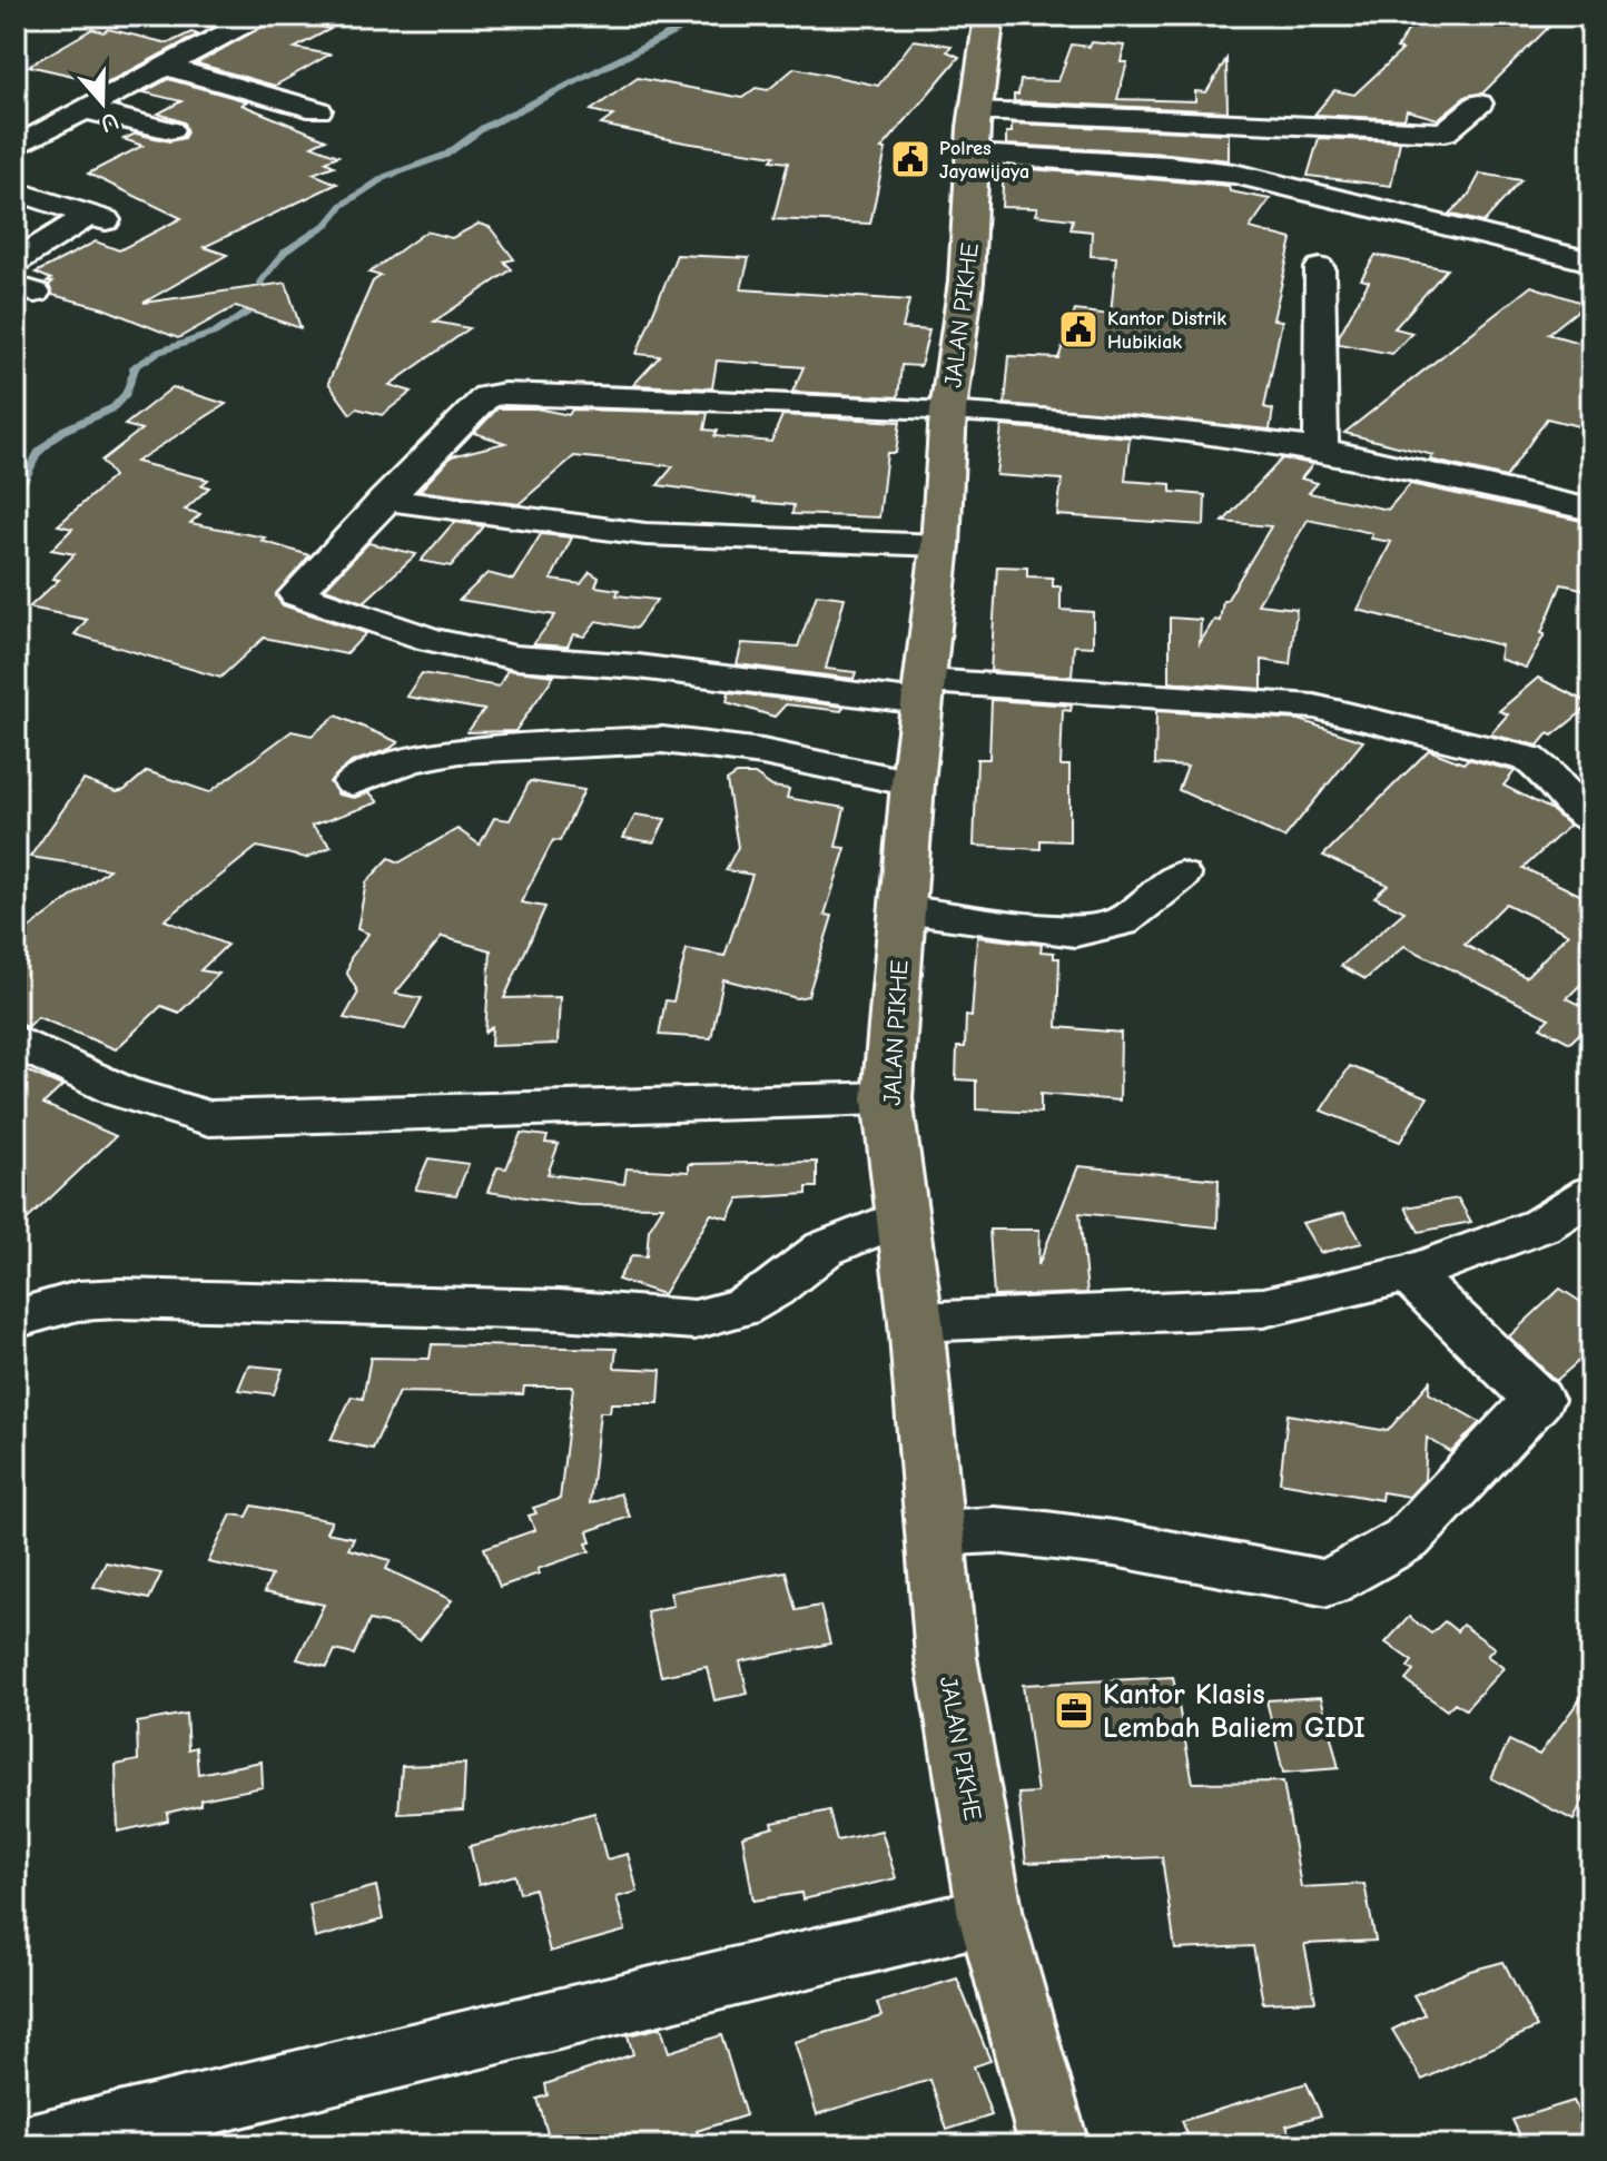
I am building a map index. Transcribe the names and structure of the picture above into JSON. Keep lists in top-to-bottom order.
{
  "streets": {
    "highway": ["JALAN PIKHE"]
  },
  "places": {
    "public building": ["Polres Jayawijaya", "Kantor Distrik Hubikiak"],
    "office": ["Kantor Klasis Lembah Baliem GIDI"]
  },
  "north": "bottom"
}
